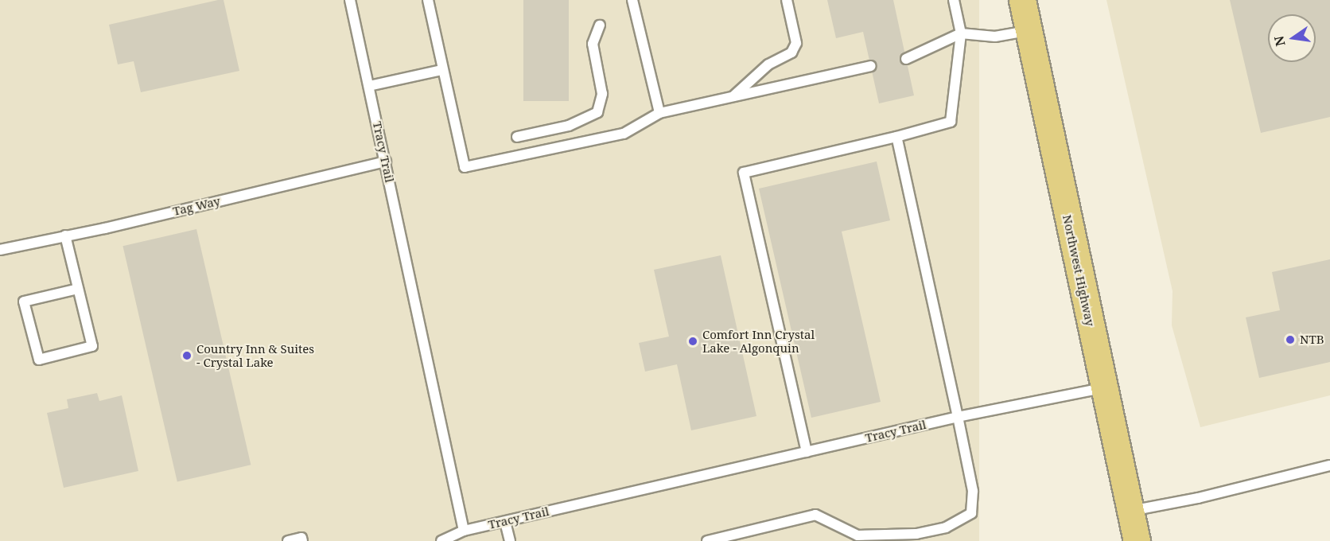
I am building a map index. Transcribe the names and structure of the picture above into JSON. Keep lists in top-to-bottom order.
{
  "streets": {
    "main road": ["Northwest Highway"],
    "lane": ["Tracy Trail", "Tag Way"]
  },
  "crossings": [
    ["Tracy Trail", "Tag Way"],
    ["Tracy Trail", "Northwest Highway"]
  ],
  "places": ["NTB", "Comfort Inn Crystal Lake - Algonquin", "Country Inn & Suites - Crystal Lake"],
  "north": "left"
}
